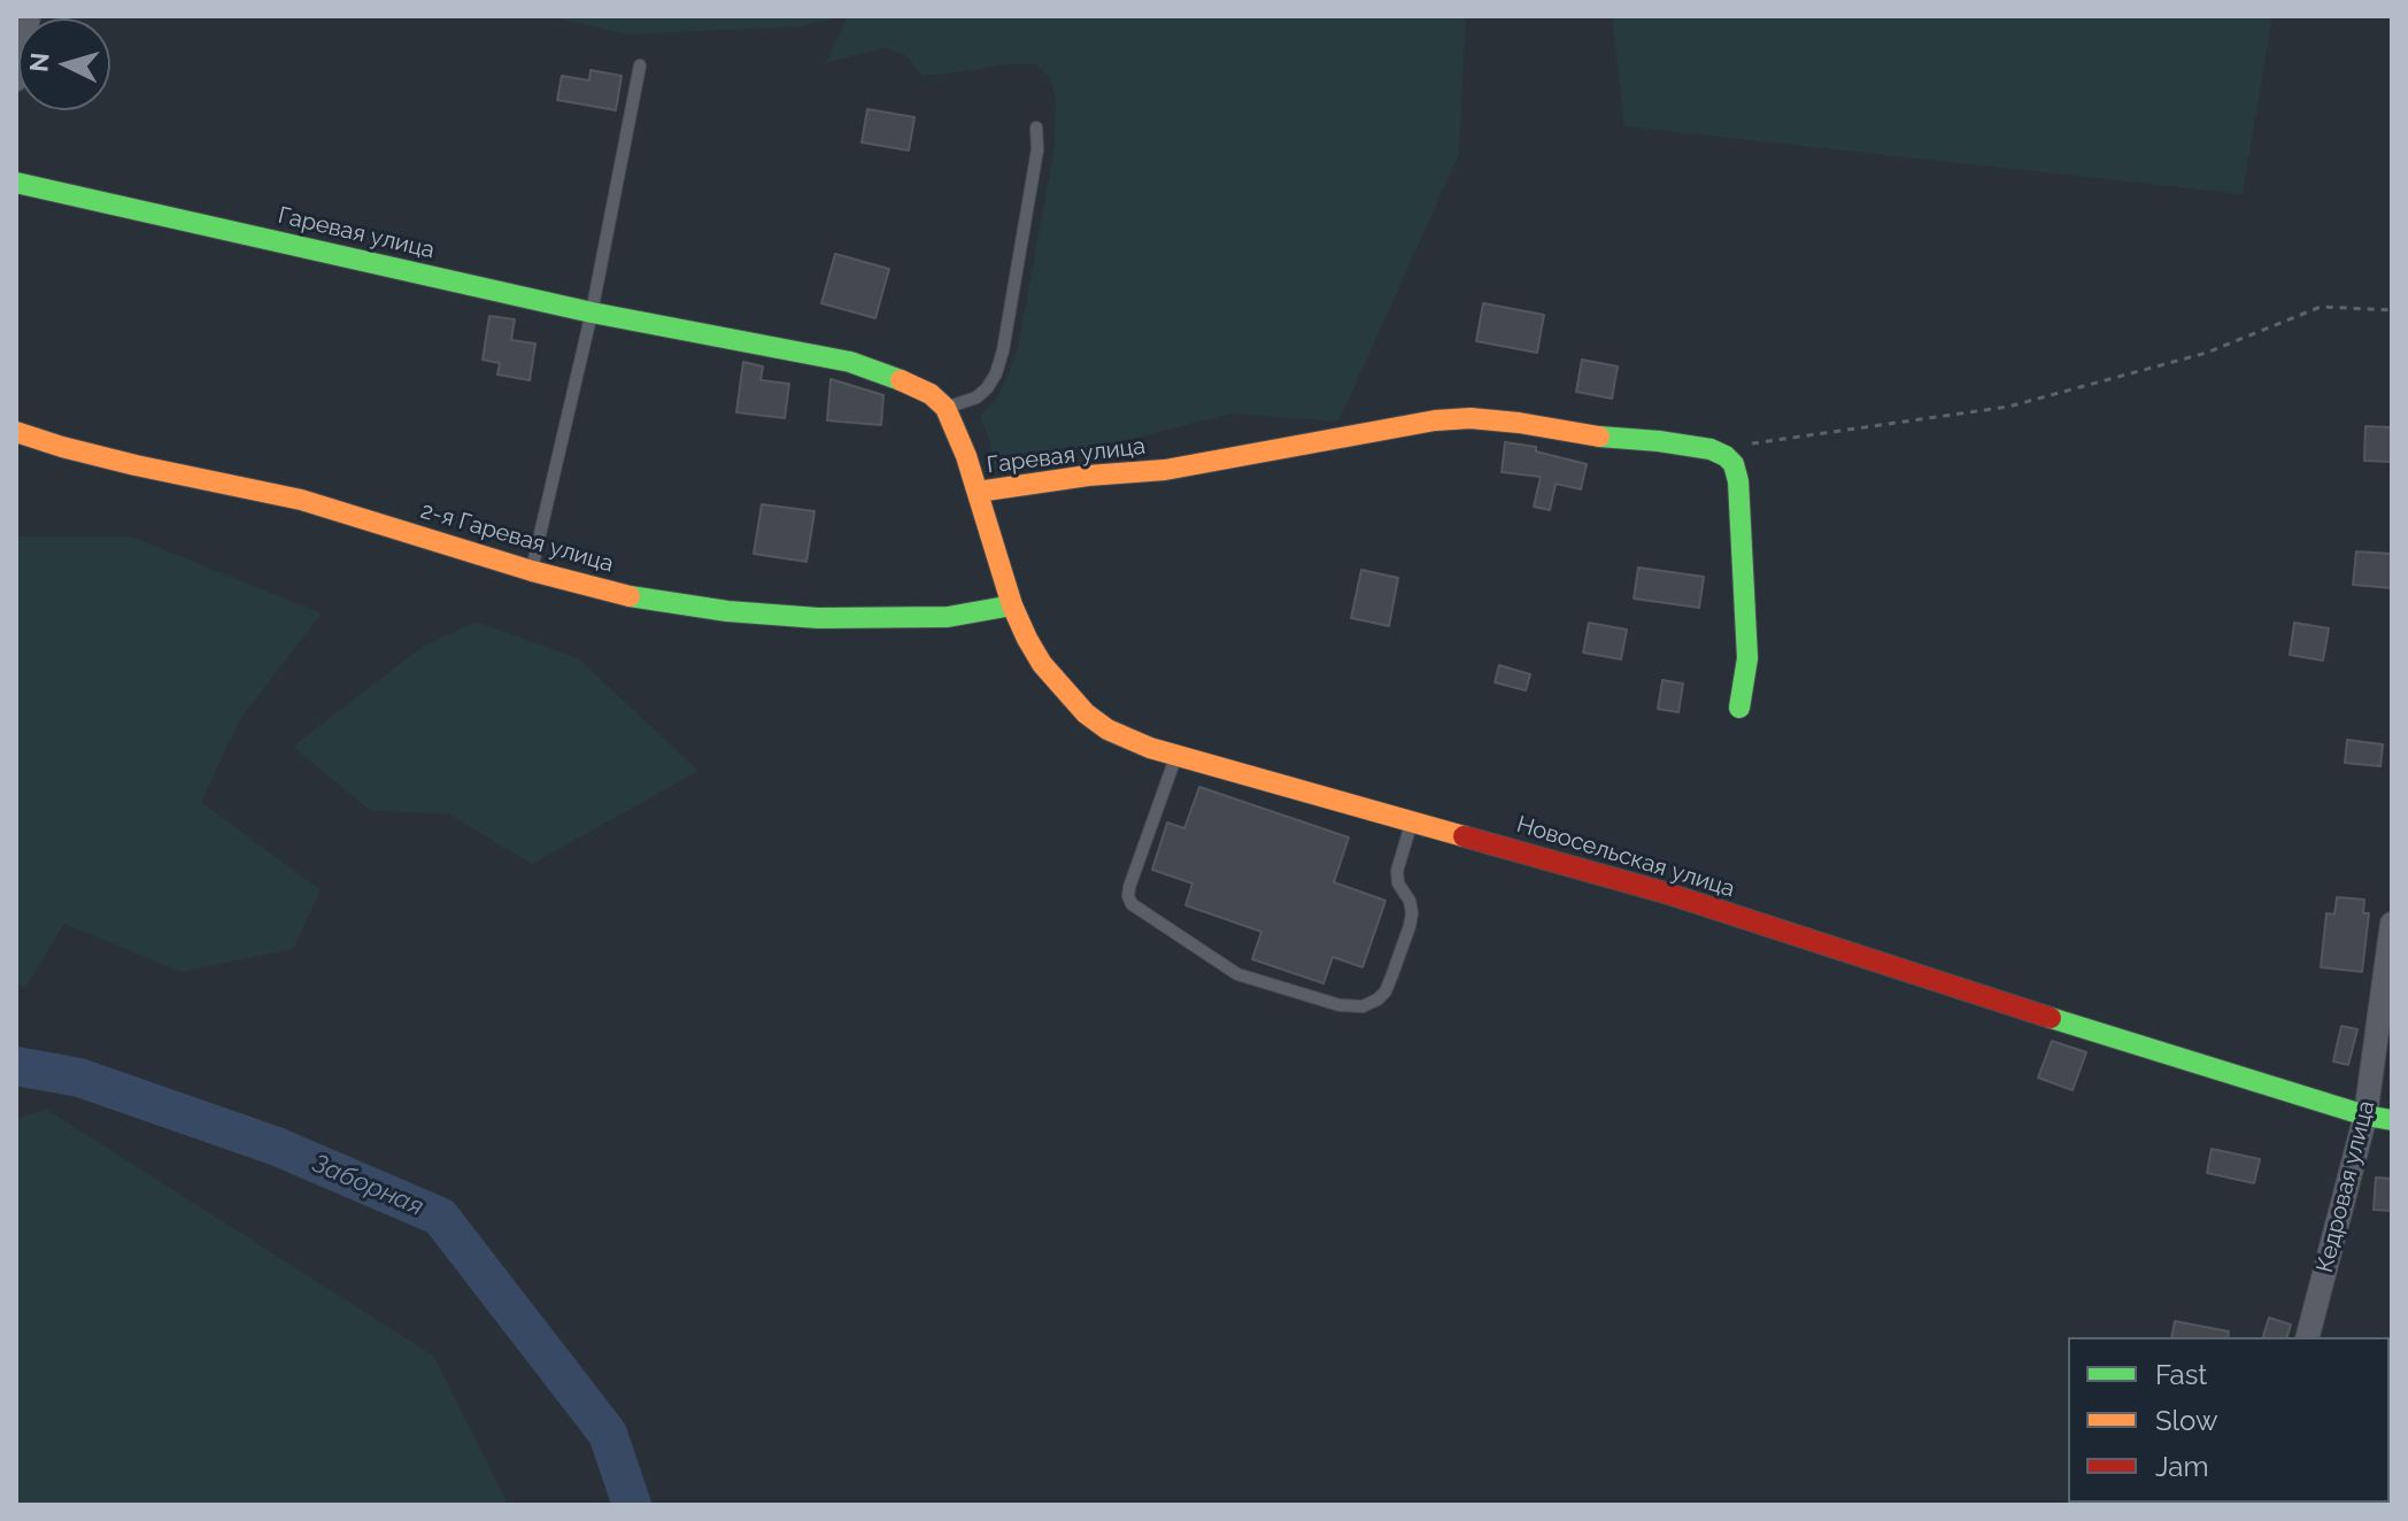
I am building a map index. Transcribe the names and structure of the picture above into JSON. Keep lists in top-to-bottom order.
{
  "streets": {
    "street": [
      "Гаревая улица",
      "2-я Гаревая улица",
      "Новосельская улица",
      "Кедровая улица"
    ]
  },
  "crossings": [
    ["Гаревая улица", "Новосельская улица"],
    ["2-я Гаревая улица", "Новосельская улица"],
    ["Новосельская улица", "Кедровая улица"]
  ],
  "water": ["Заборная"],
  "legend": ["Fast", "Slow", "Jam"],
  "north": "left"
}
